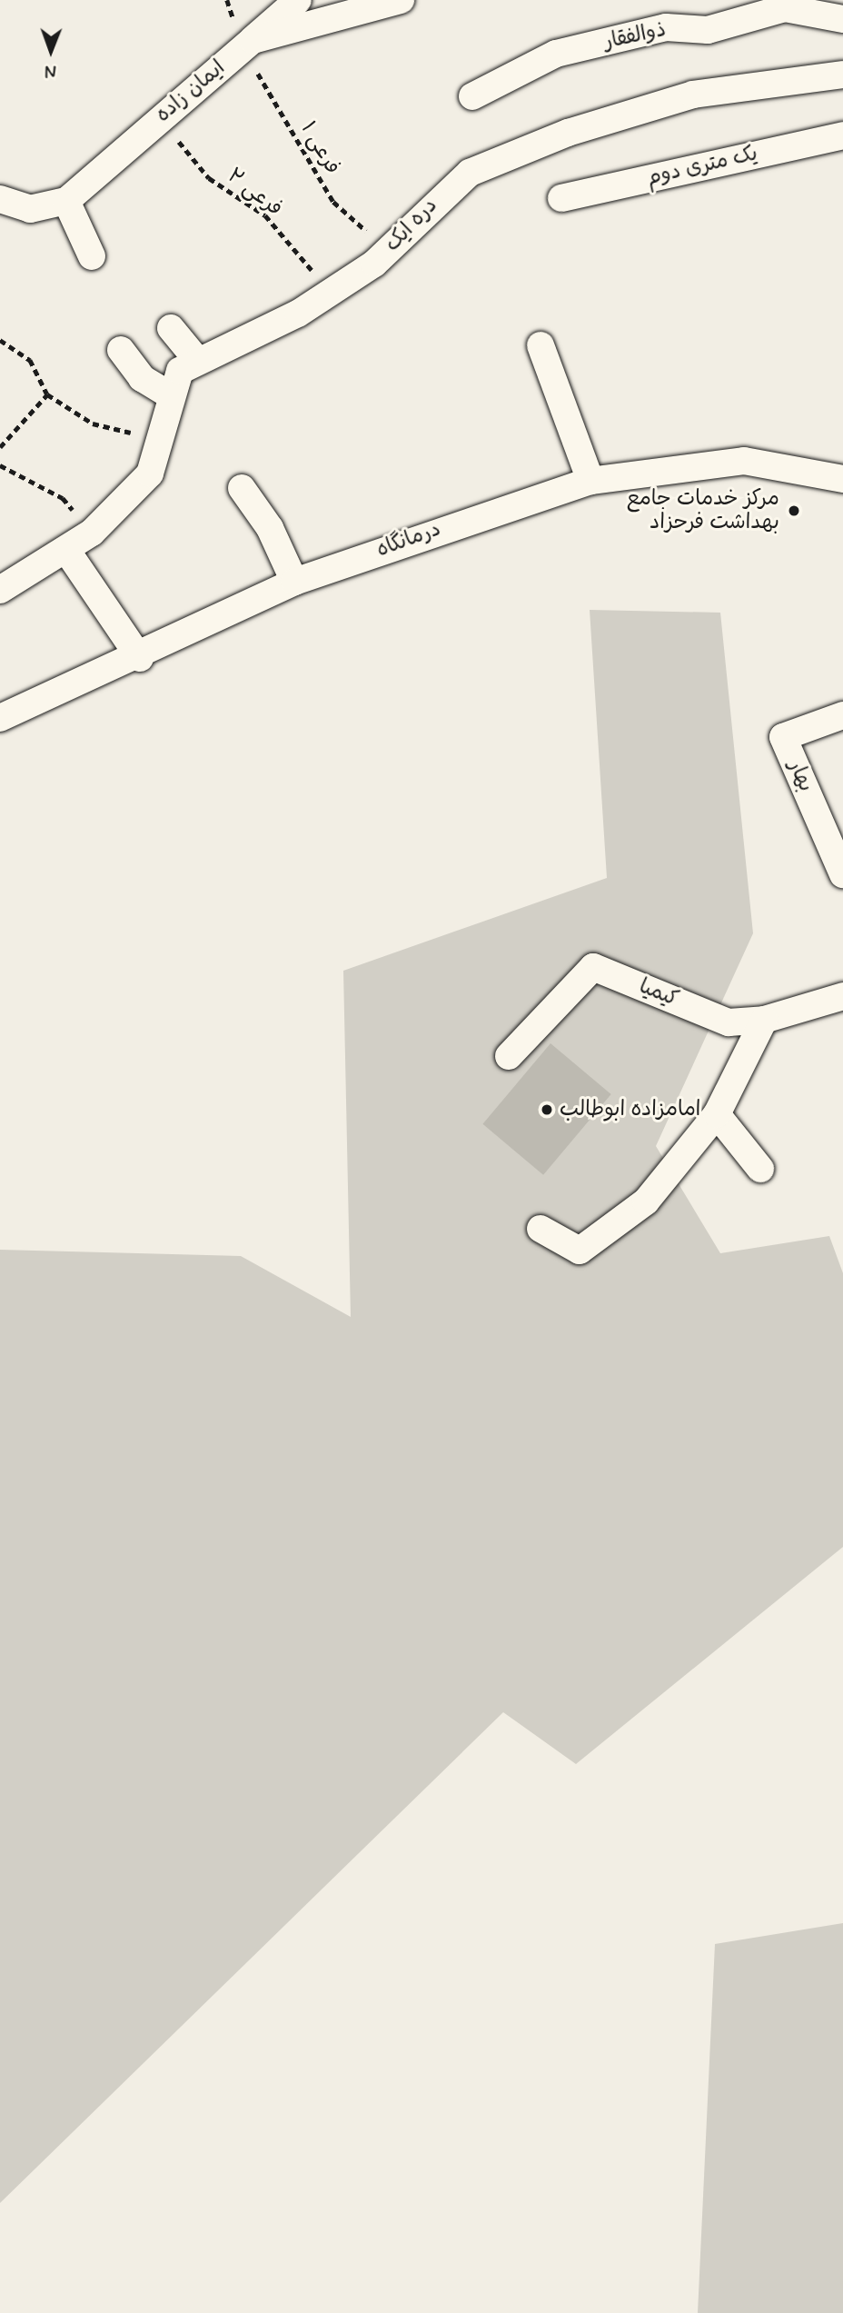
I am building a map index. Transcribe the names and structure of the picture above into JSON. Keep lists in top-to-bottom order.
{
  "streets": {
    "street": [
      "ذوالفقار",
      "ایمان زاده",
      "یک متری دوم",
      "دره ایک",
      "درمانگاه",
      "بهار",
      "کیمیا"
    ],
    "path": ["فرعی ۱", "فرعی ۲"]
  },
  "crossings": [
    ["ایمان زاده", "فرعی ۱"],
    ["ایمان زاده", "فرعی ۲"],
    ["فرعی ۱", "دره ایک"],
    ["فرعی ۲", "دره ایک"]
  ],
  "places": ["مركز خدمات جامع بهداشت فرحزاد", "امامزاده ابوطالب"],
  "north": "bottom"
}
